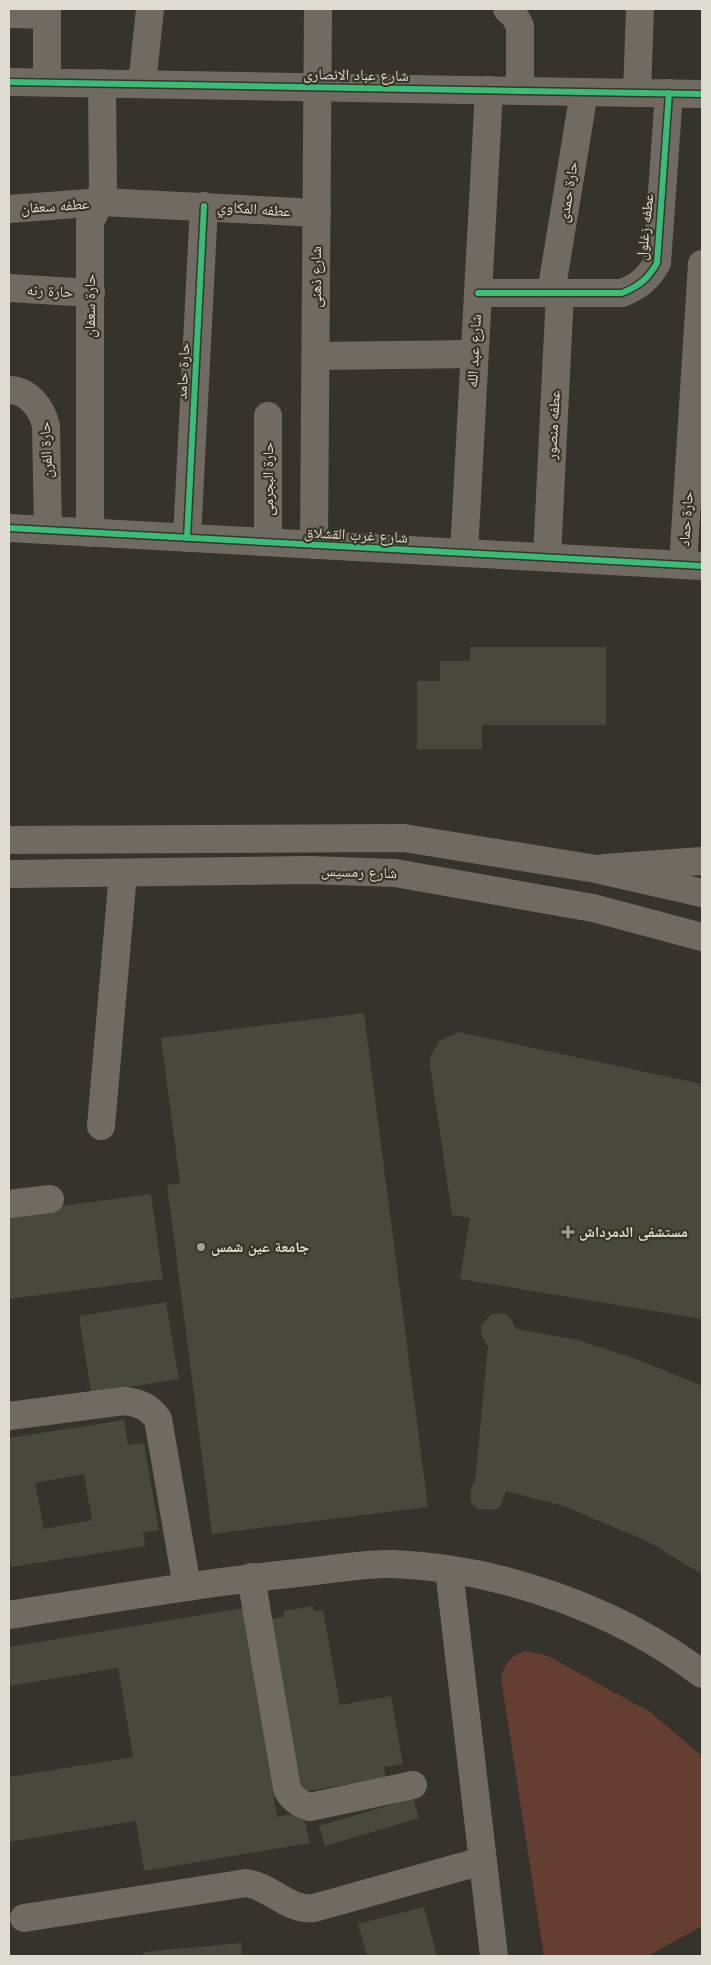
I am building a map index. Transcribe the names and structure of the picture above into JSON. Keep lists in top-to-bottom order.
{
  "streets": {
    "main road": ["شارع رمسيس"],
    "street": [
      "شارع عباد الانصارى",
      "حارة حمدى",
      "عطفه سعفان",
      "عطفه المكاوي",
      "عطفه زغلول",
      "شارع ذهنى",
      "حارة رنه",
      "حارة سعفان",
      "شارع عبد الله",
      "حارة حامد",
      "عطفه منصور",
      "حارة الفرن",
      "حارة البجرمى",
      "حارة حماد",
      "شارع غرب القشلاق"
    ]
  },
  "crossings": [
    ["شارع عباد الانصارى", "حارة حمدى"],
    ["شارع عباد الانصارى", "عطفه زغلول"],
    ["شارع عباد الانصارى", "شارع ذهنى"],
    ["شارع عباد الانصارى", "حارة سعفان"],
    ["شارع عباد الانصارى", "شارع عبد الله"],
    ["حارة حمدى", "عطفه زغلول"],
    ["حارة حمدى", "عطفه منصور"],
    ["عطفه سعفان", "عطفه المكاوي"],
    ["عطفه سعفان", "حارة سعفان"],
    ["عطفه المكاوي", "شارع ذهنى"],
    ["عطفه المكاوي", "حارة سعفان"],
    ["عطفه المكاوي", "حارة حامد"],
    ["عطفه زغلول", "شارع عبد الله"],
    ["عطفه زغلول", "عطفه منصور"],
    ["شارع ذهنى", "شارع غرب القشلاق"],
    ["حارة رنه", "حارة سعفان"],
    ["حارة سعفان", "شارع غرب القشلاق"],
    ["شارع عبد الله", "شارع غرب القشلاق"],
    ["حارة حامد", "شارع غرب القشلاق"],
    ["عطفه منصور", "شارع غرب القشلاق"],
    ["حارة الفرن", "شارع غرب القشلاق"],
    ["حارة البجرمى", "شارع غرب القشلاق"],
    ["حارة حماد", "شارع غرب القشلاق"]
  ],
  "places": {
    "health": ["مستشفى الدمرداش"],
    "other": ["جامعة عين شمس"]
  }
}
